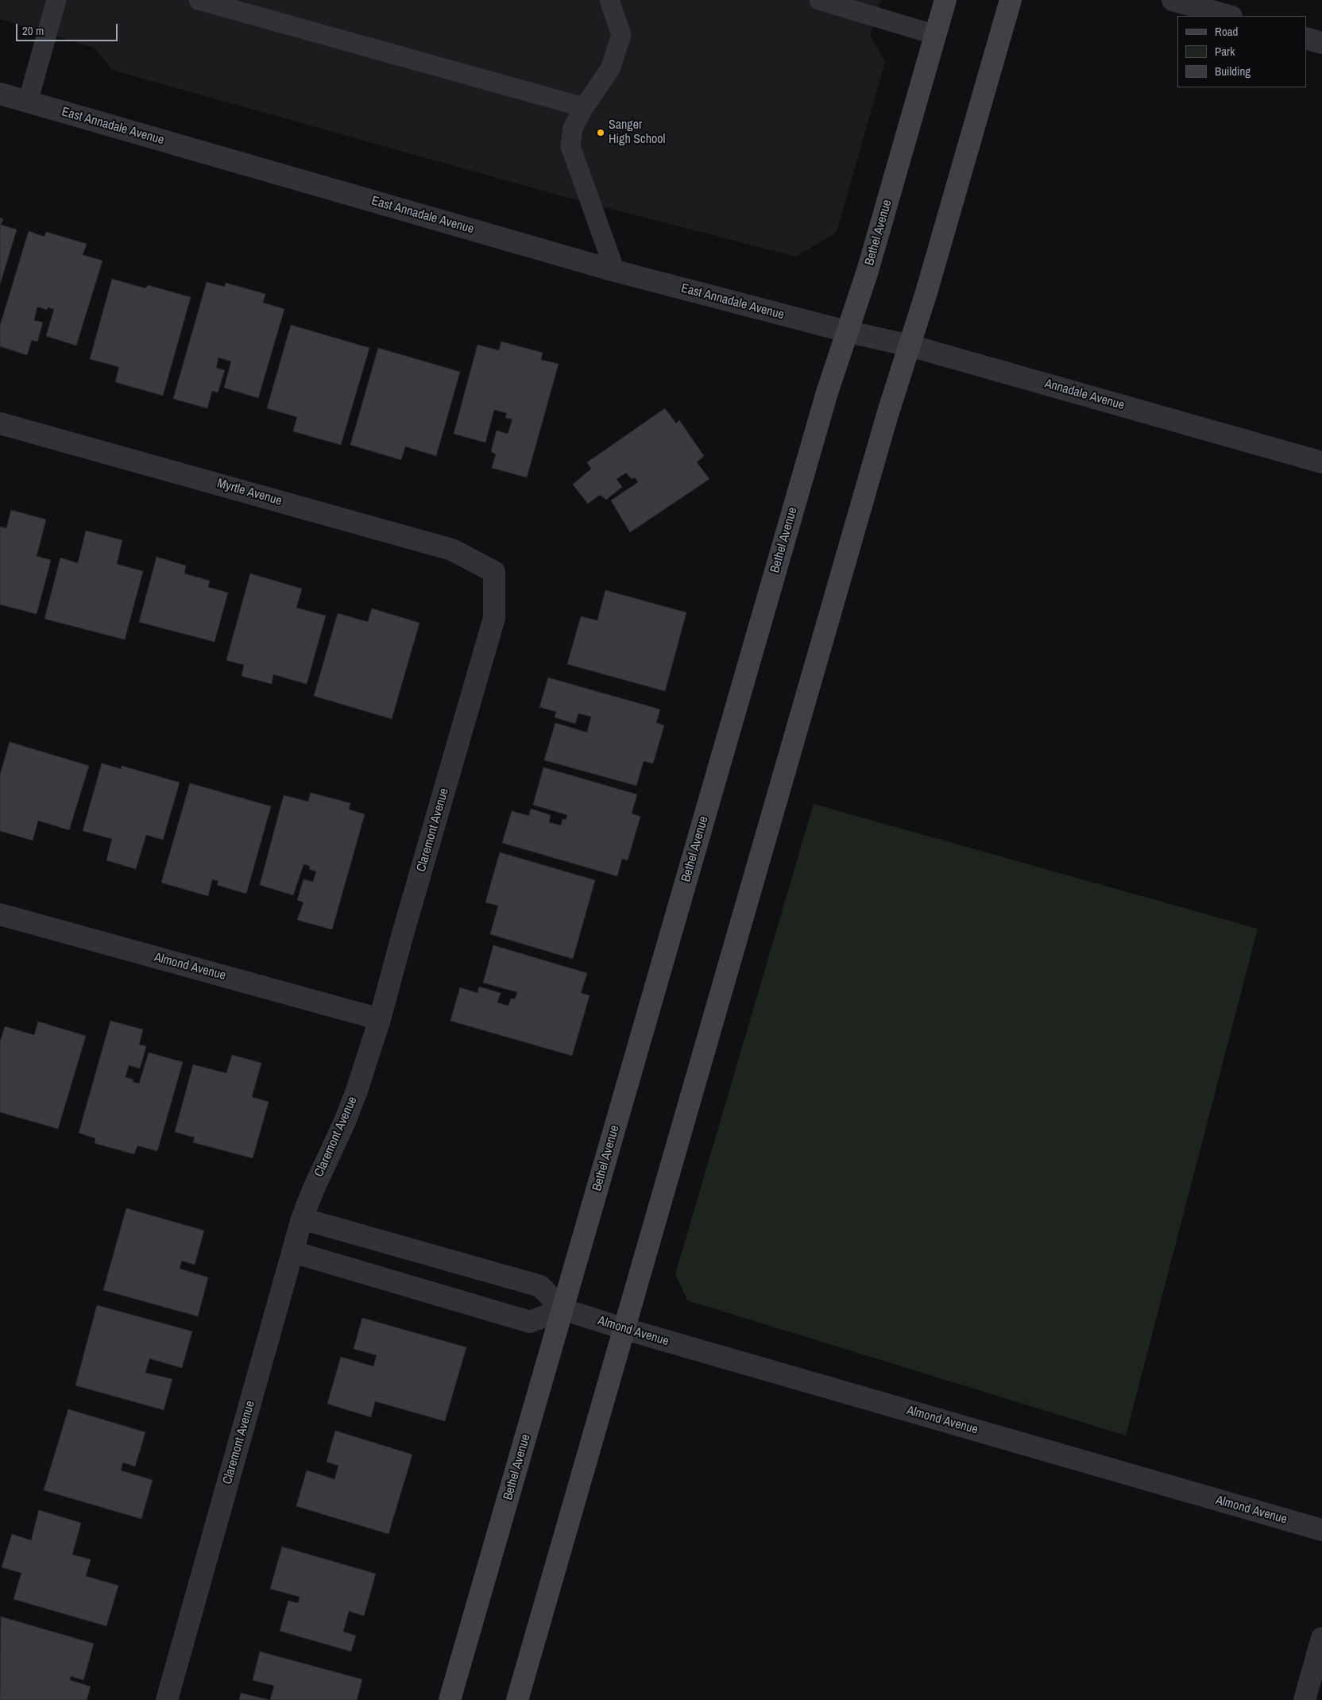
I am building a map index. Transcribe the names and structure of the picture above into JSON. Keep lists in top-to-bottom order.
{
  "streets": {
    "main road": ["Bethel Avenue"],
    "street": [
      "East Annadale Avenue",
      "Annadale Avenue",
      "Myrtle Avenue",
      "Claremont Avenue",
      "Almond Avenue"
    ]
  },
  "crossings": [
    ["East Annadale Avenue", "Bethel Avenue"],
    ["East Annadale Avenue", "Annadale Avenue"],
    ["Bethel Avenue", "Annadale Avenue"],
    ["Bethel Avenue", "Almond Avenue"],
    ["Myrtle Avenue", "Claremont Avenue"],
    ["Claremont Avenue", "Almond Avenue"]
  ],
  "places": ["Sanger High School"],
  "legend": ["Road", "Park", "Building"],
  "scale_bar": "20 m"
}
